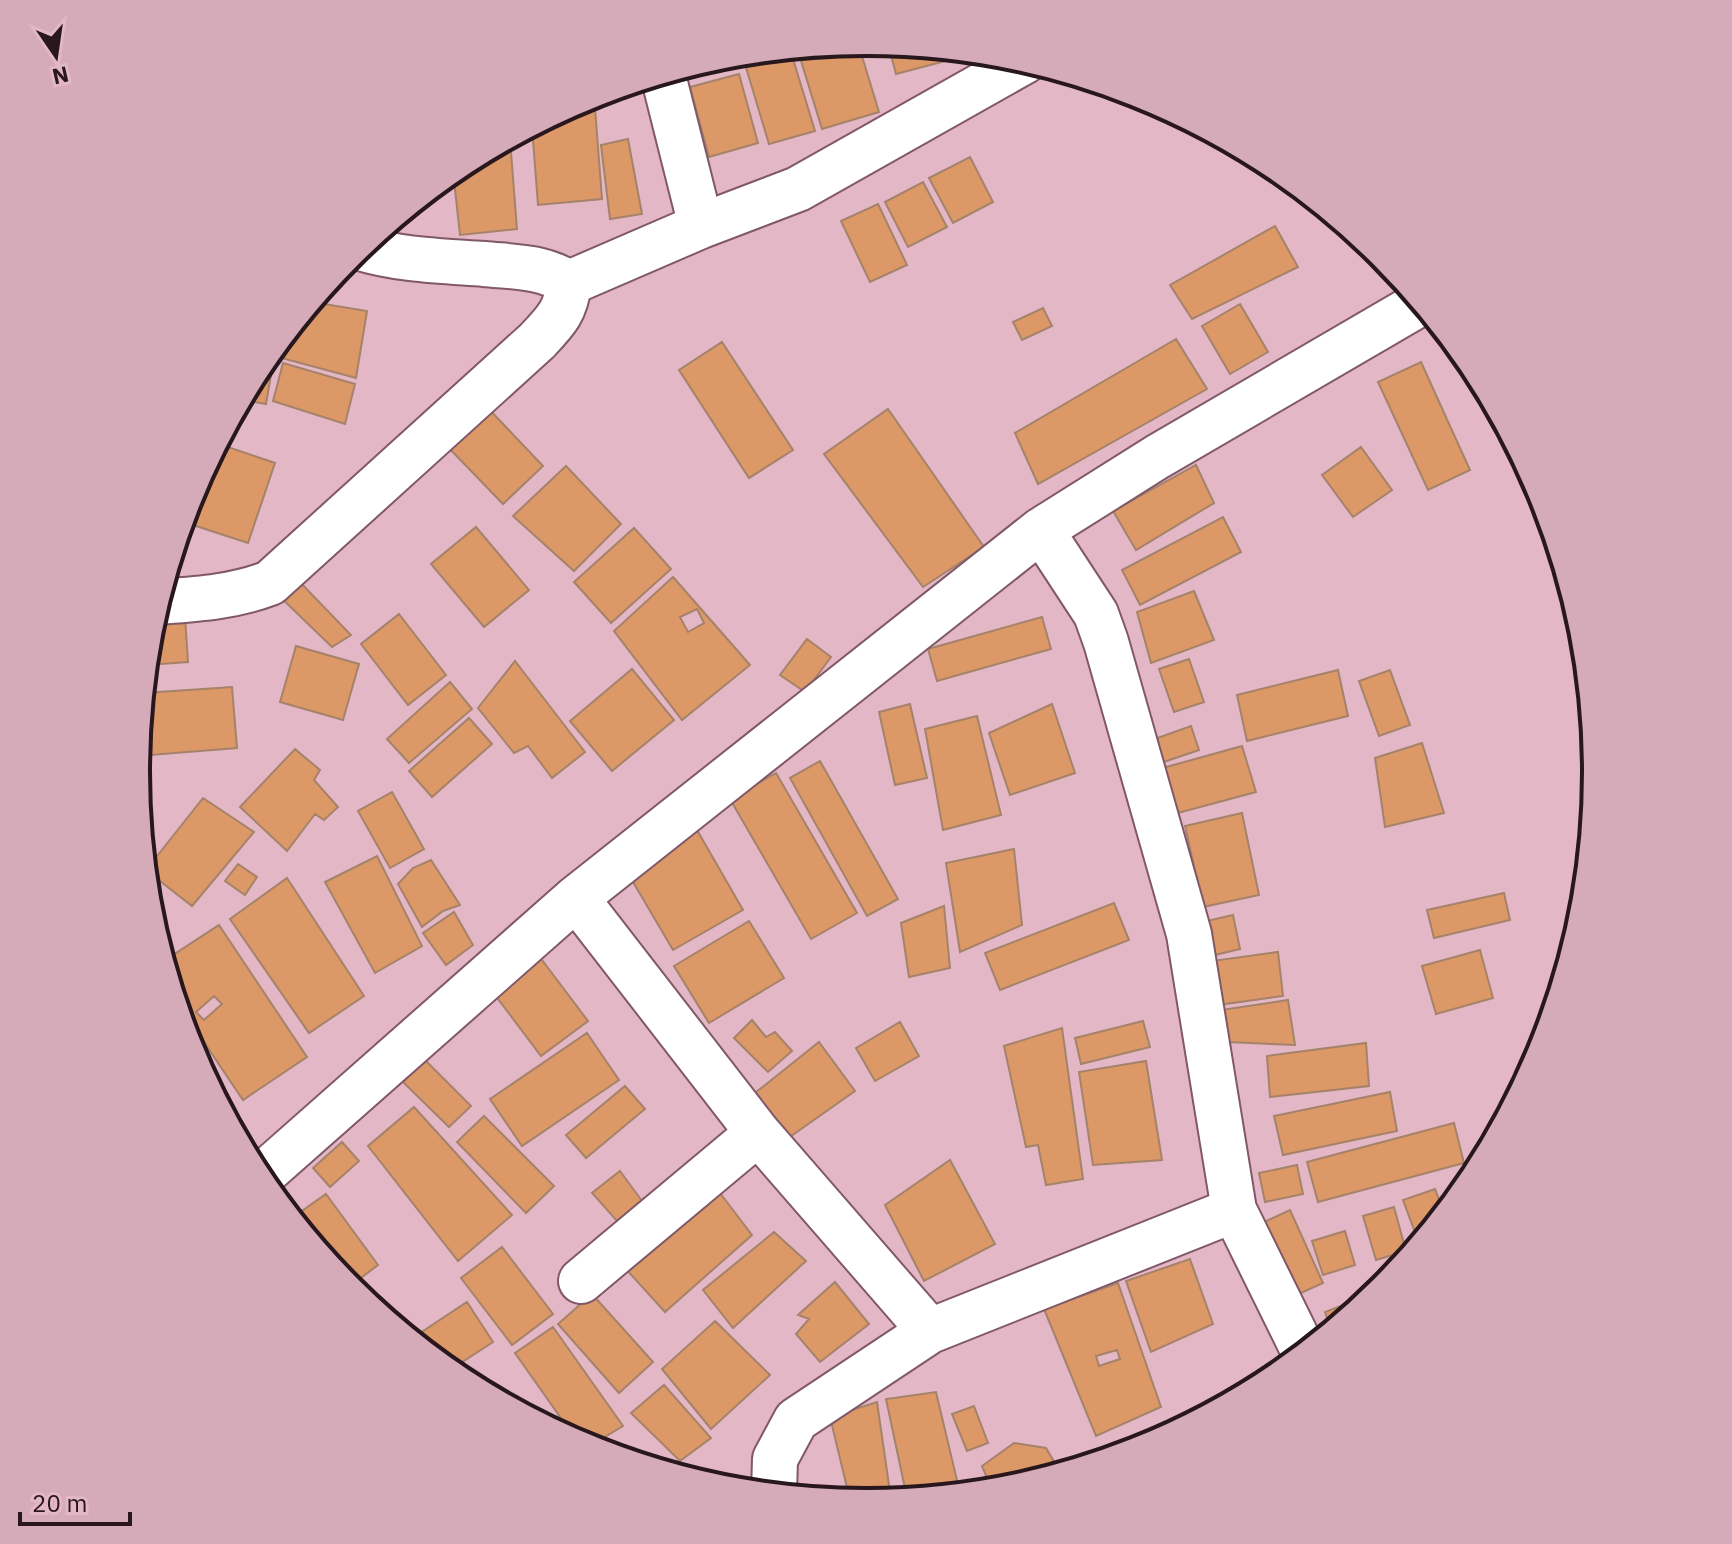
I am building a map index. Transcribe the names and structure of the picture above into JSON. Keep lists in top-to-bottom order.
{
  "scale_bar": "20 m",
  "north": "bottom"
}
